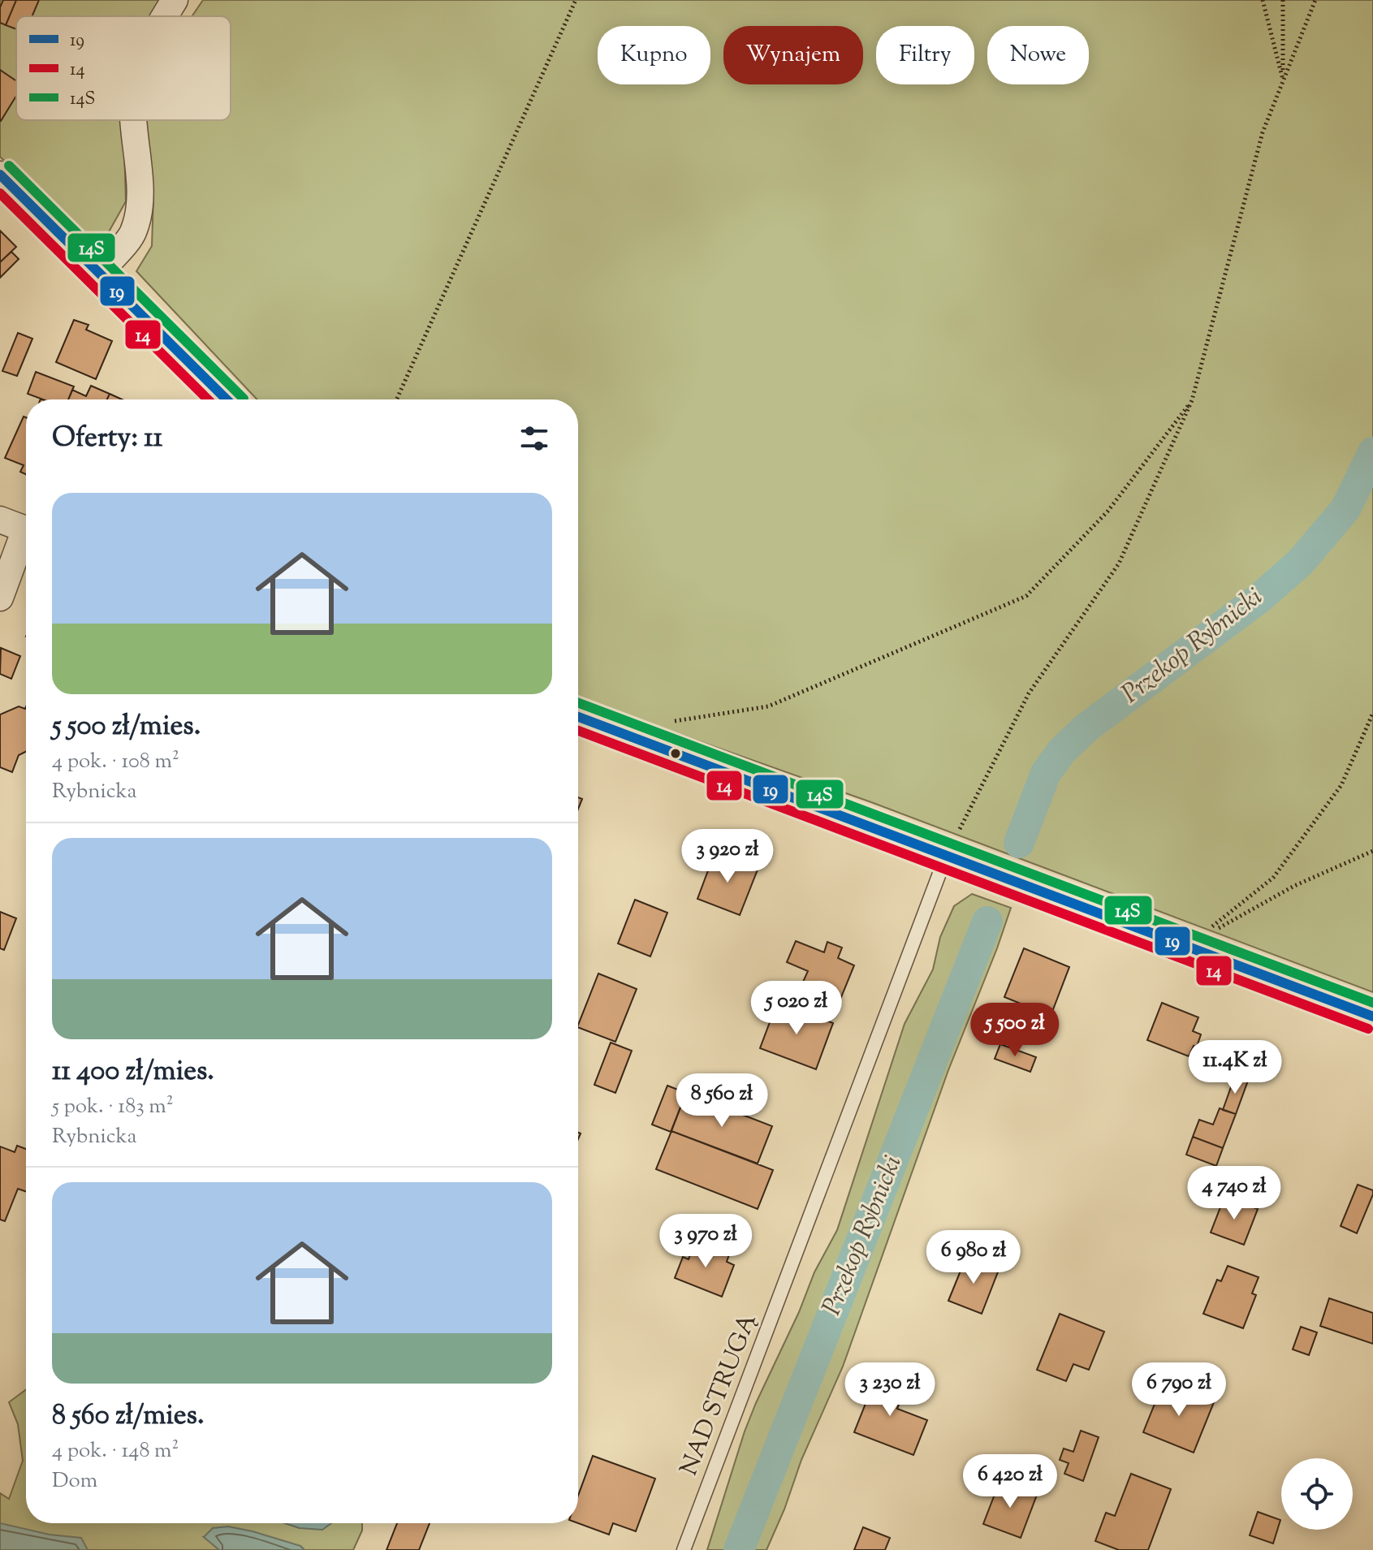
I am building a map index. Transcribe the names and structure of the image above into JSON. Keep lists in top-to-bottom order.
{
  "streets": {
    "lane": ["NAD STRUGĄ"]
  },
  "water": ["Przekop Rybnicki"],
  "lines": ["transit line 14S", "transit line 19", "transit line 14"],
  "legend": ["19", "14", "14S"],
  "page": {
    "chip": [
      "Kupno",
      "Wynajem",
      "Filtry",
      "Nowe"
    ],
    "heading": "Oferty: 11",
    "list": [
      {
        "name": "5 500 zł/mies.",
        "note": "4 pok. · 108 m² · Rybnicka"
      },
      {
        "name": "11 400 zł/mies.",
        "note": "5 pok. · 183 m² · Rybnicka"
      },
      {
        "name": "8 560 zł/mies.",
        "note": "4 pok. · 148 m² · Dom"
      }
    ],
    "price": [
      "3 920 zł",
      "5 020 zł",
      "5 500 zł",
      "11.4K zł",
      "8 560 zł",
      "4 740 zł",
      "3 970 zł",
      "6 980 zł",
      "3 230 zł",
      "6 790 zł",
      "6 420 zł"
    ]
  }
}
